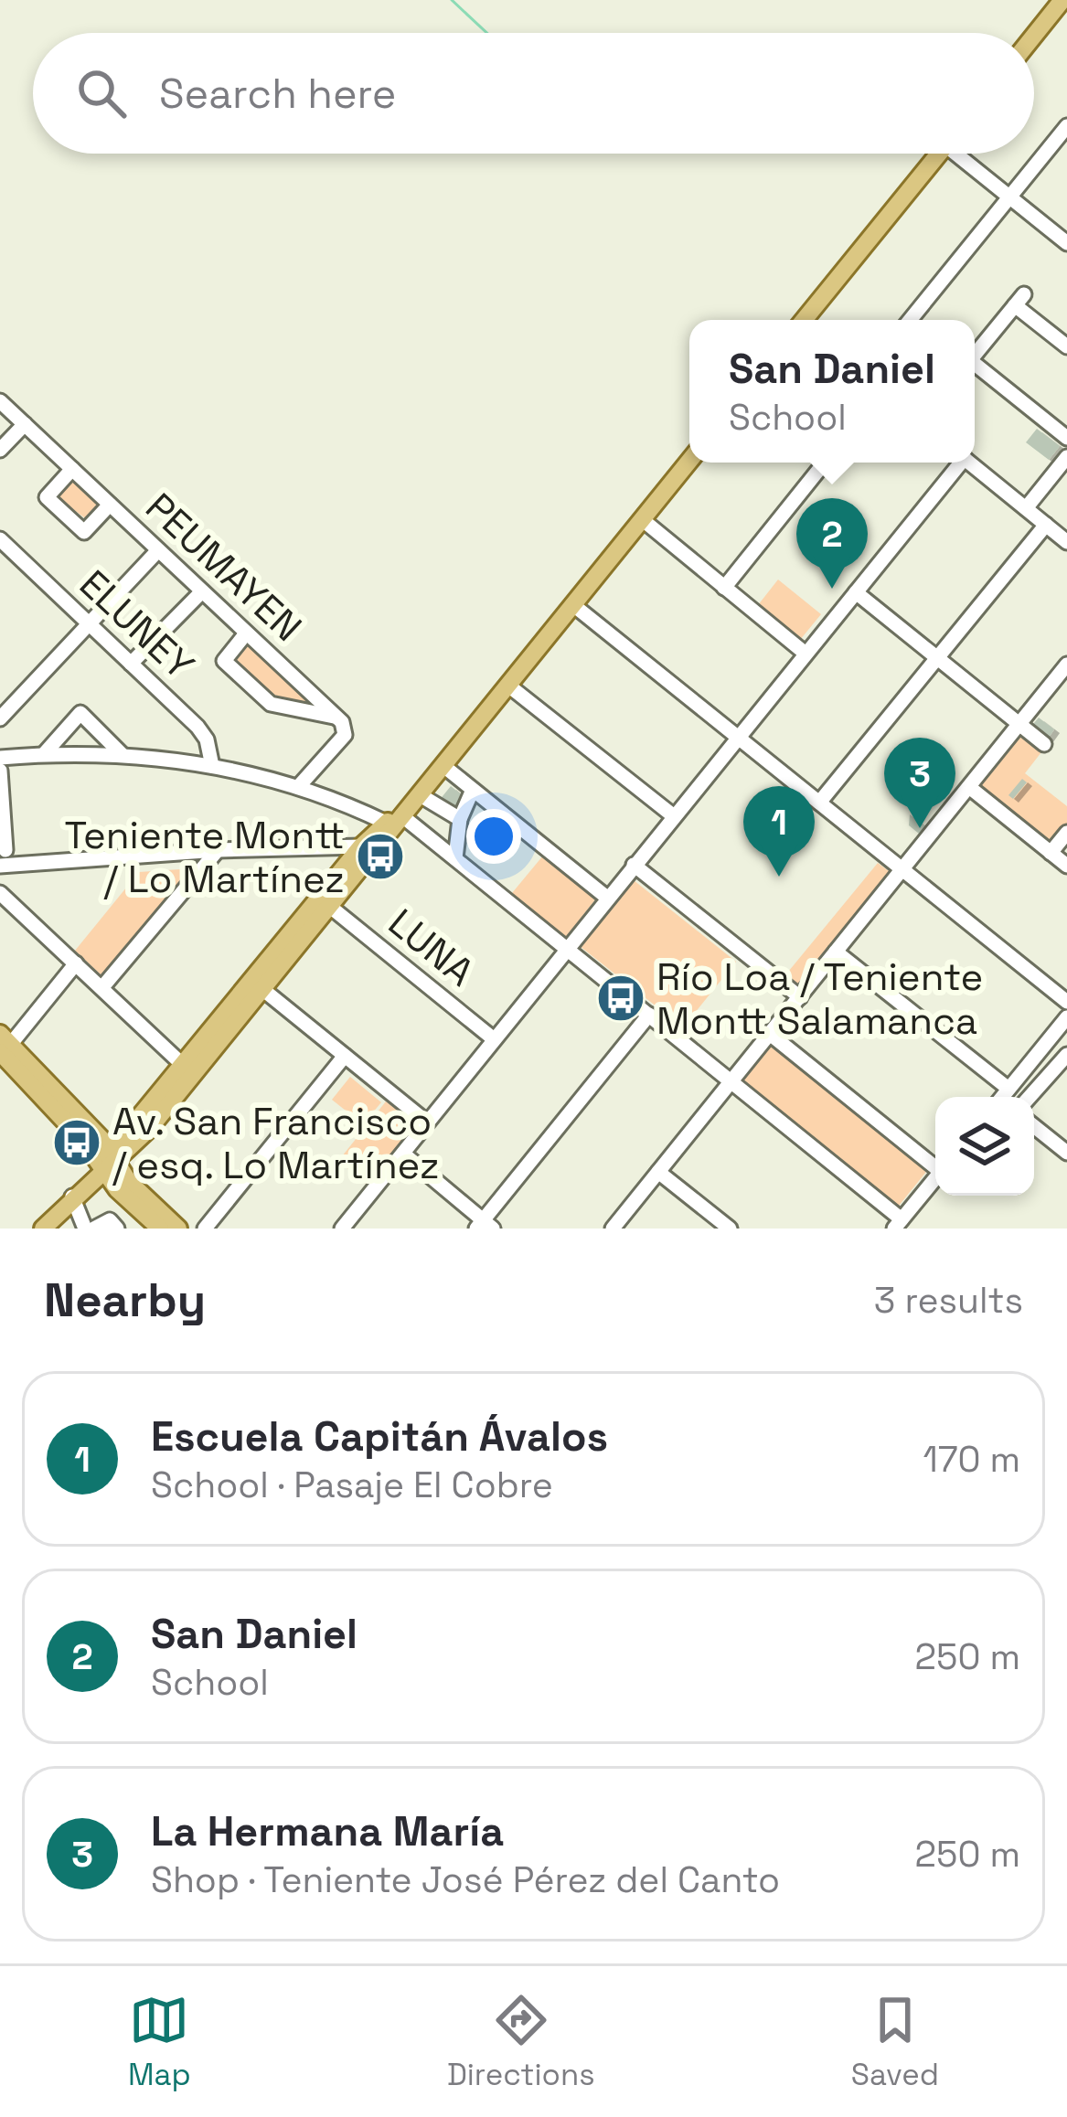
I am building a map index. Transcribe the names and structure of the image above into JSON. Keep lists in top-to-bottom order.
{
  "streets": {
    "street": ["PEUMAYEN", "ELUNEY", "LUNA"]
  },
  "places": {
    "bus stop": ["Teniente Montt / Lo Martínez", "Río Loa / Teniente Montt Salamanca", "Av. San Francisco / esq. Lo Martínez"]
  },
  "page": {
    "search": "Search here",
    "popup": ["San Daniel", "School"],
    "pins": ["2", "3", "1"],
    "heading": ["Nearby", "3 results"],
    "list": [
      {
        "mark": "1",
        "name": "Escuela Capitán Ávalos",
        "note": "School · Pasaje El Cobre",
        "value": "170 m"
      },
      {
        "mark": "2",
        "name": "San Daniel",
        "note": "School",
        "value": "250 m"
      },
      {
        "mark": "3",
        "name": "La Hermana María",
        "note": "Shop · Teniente José Pérez del Canto",
        "value": "250 m"
      }
    ],
    "nav": ["Map", "Directions", "Saved"]
  }
}
